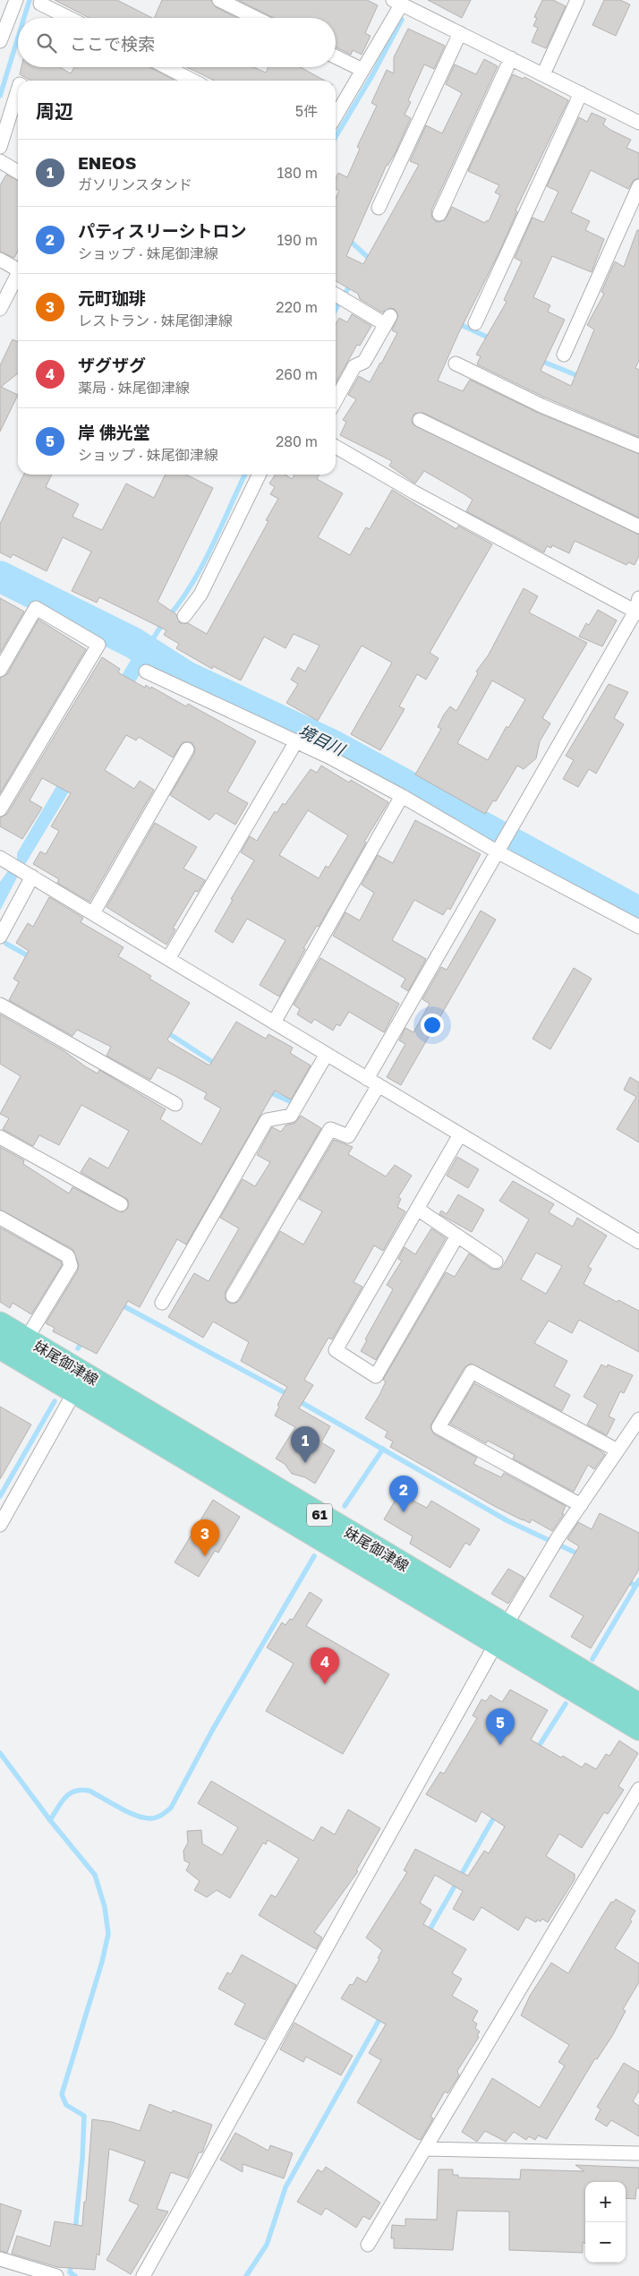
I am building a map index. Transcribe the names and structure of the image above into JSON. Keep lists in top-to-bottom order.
{
  "streets": {
    "main road": ["妹尾御津線", "61"]
  },
  "water": ["境目川"],
  "page": {
    "search": "ここで検索",
    "heading": ["周辺", "5件"],
    "list": [
      {
        "mark": "1",
        "name": "ENEOS",
        "note": "ガソリンスタンド",
        "value": "180 m"
      },
      {
        "mark": "2",
        "name": "パティスリーシトロン",
        "note": "ショップ · 妹尾御津線",
        "value": "190 m"
      },
      {
        "mark": "3",
        "name": "元町珈琲",
        "note": "レストラン · 妹尾御津線",
        "value": "220 m"
      },
      {
        "mark": "4",
        "name": "ザグザグ",
        "note": "薬局 · 妹尾御津線",
        "value": "260 m"
      },
      {
        "mark": "5",
        "name": "岸 佛光堂",
        "note": "ショップ · 妹尾御津線",
        "value": "280 m"
      }
    ],
    "pins": [
      "1",
      "2",
      "3",
      "4",
      "5"
    ],
    "map_buttons": ["+", "−"]
  }
}
